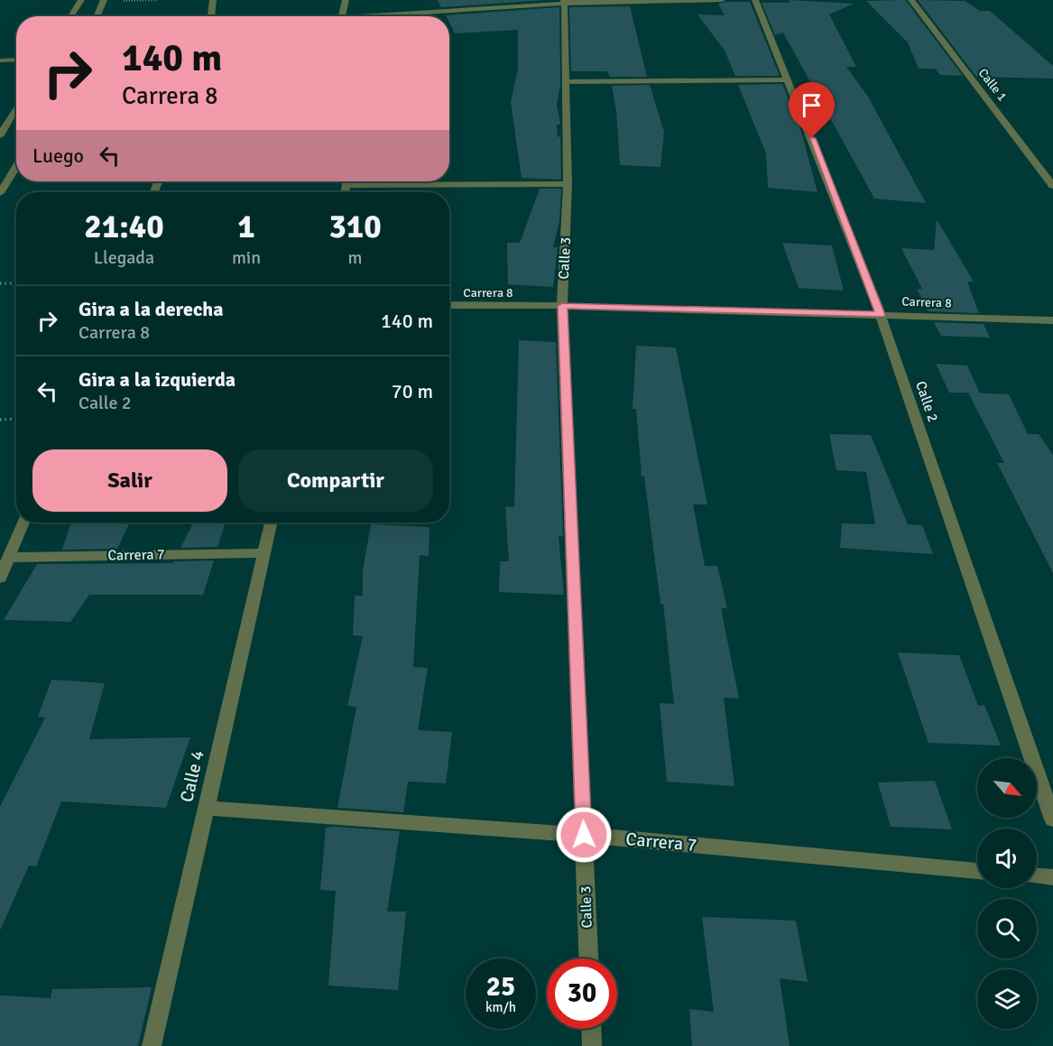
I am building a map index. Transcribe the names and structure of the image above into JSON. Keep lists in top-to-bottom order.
{
  "streets": {
    "street": [
      "Calle 1",
      "Calle 3",
      "Carrera 8",
      "Calle 2",
      "Carrera 7",
      "Calle 4"
    ]
  },
  "crossings": [
    ["Calle 3", "Carrera 8"],
    ["Calle 3", "Carrera 7"],
    ["Carrera 8", "Calle 2"],
    ["Carrera 7", "Calle 4"]
  ],
  "north": "bottom right",
  "page": {
    "turn": ["140 m", "Carrera 8"],
    "then": "Luego",
    "eta": [
      "21:40",
      "Llegada",
      "1",
      "min",
      "310",
      "m"
    ],
    "list": [
      {
        "name": "Gira a la derecha",
        "note": "Carrera 8",
        "value": "140 m"
      },
      {
        "name": "Gira a la izquierda",
        "note": "Calle 2",
        "value": "70 m"
      }
    ],
    "buttons": ["Salir", "Compartir"],
    "speed": "25 km/h",
    "limit": "30"
  }
}
